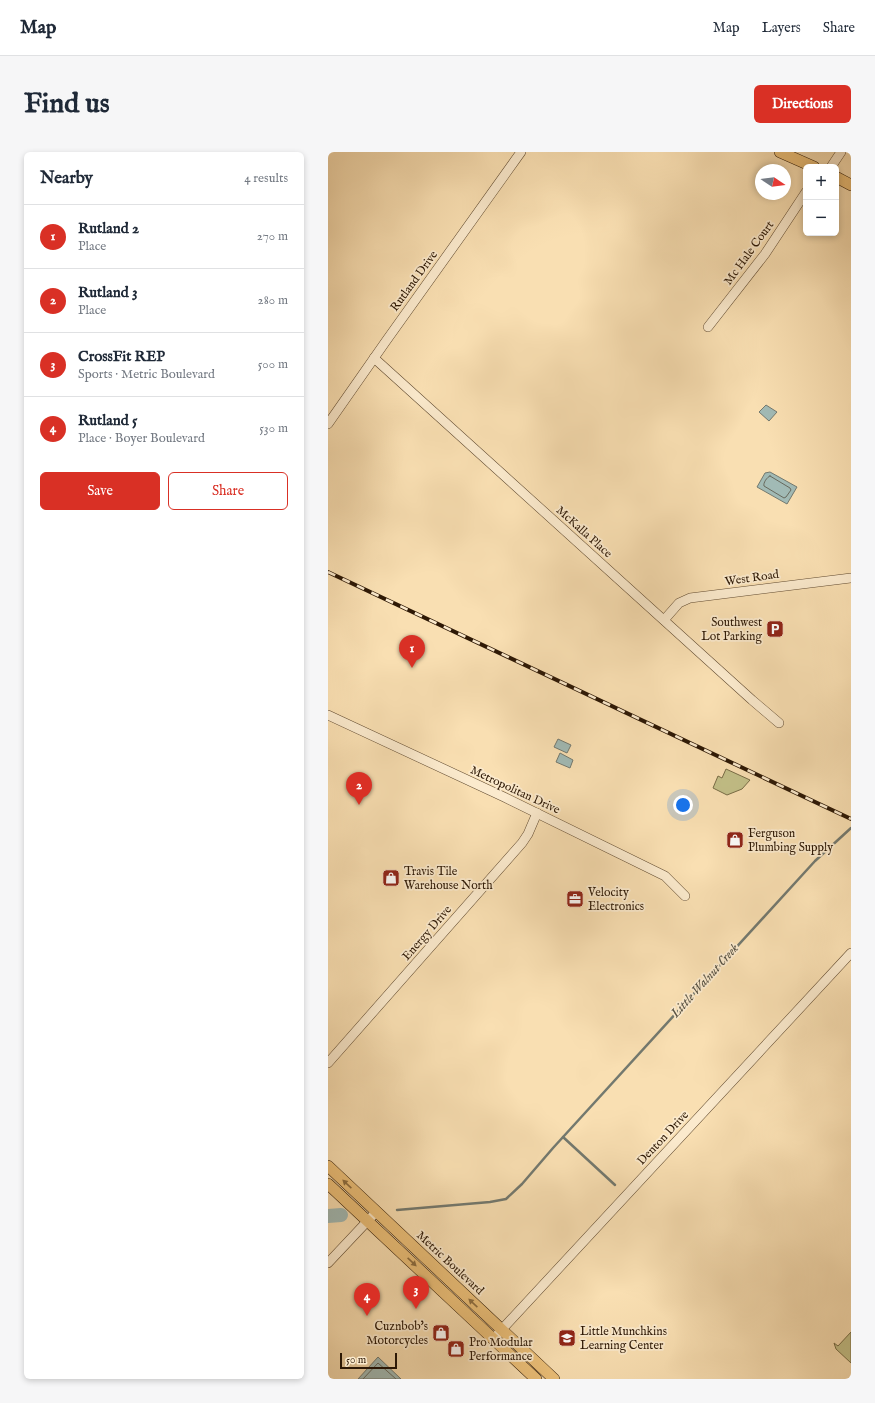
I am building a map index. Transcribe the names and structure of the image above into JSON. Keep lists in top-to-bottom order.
{
  "streets": {
    "main road": ["Metric Boulevard"],
    "street": [
      "Mc Hale Court",
      "Rutland Drive",
      "McKalla Place",
      "West Road",
      "Metropolitan Drive",
      "Energy Drive",
      "Denton Drive"
    ]
  },
  "crossings": [
    ["Rutland Drive", "McKalla Place"],
    ["McKalla Place", "West Road"],
    ["Metropolitan Drive", "Energy Drive"],
    ["Denton Drive", "Metric Boulevard"]
  ],
  "water": ["Little Walnut Creek"],
  "places": {
    "parking": ["Southwest Lot Parking"],
    "shop": [
      "Ferguson Plumbing Supply",
      "Travis Tile Warehouse North",
      "Cuznbob's Motorcycles",
      "Pro Modular Performance"
    ],
    "office": ["Velocity Electronics"],
    "school or university": ["Little Munchkins Learning Center"]
  },
  "scale_bar": "50 m",
  "north": "right",
  "page": {
    "header": "Map",
    "nav": ["Map", "Layers", "Share"],
    "buttons": [
      "Directions",
      ["Save", "Share"]
    ],
    "title": "Find us",
    "heading": ["Nearby", "4 results"],
    "map_buttons": ["+", "−"],
    "list": [
      {
        "mark": "1",
        "name": "Rutland 2",
        "note": "Place",
        "value": "270 m"
      },
      {
        "mark": "2",
        "name": "Rutland 3",
        "note": "Place",
        "value": "280 m"
      },
      {
        "mark": "3",
        "name": "CrossFit REP",
        "note": "Sports · Metric Boulevard",
        "value": "500 m"
      },
      {
        "mark": "4",
        "name": "Rutland 5",
        "note": "Place · Boyer Boulevard",
        "value": "530 m"
      }
    ],
    "pins": [
      "1",
      "2",
      "3",
      "4"
    ],
    "scale": "50 m"
  }
}
